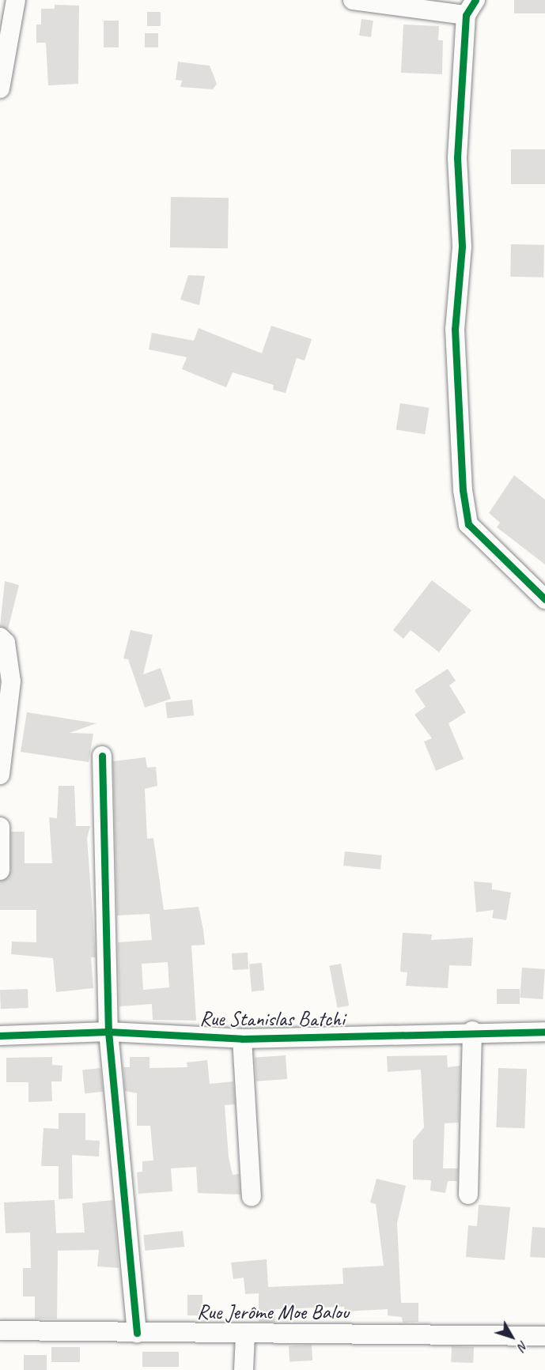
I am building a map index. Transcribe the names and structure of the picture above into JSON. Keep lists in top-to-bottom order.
{
  "streets": {
    "street": ["Rue Stanislas Batchi", "Rue Jerôme Moe Balou"]
  },
  "north": "bottom right"
}
